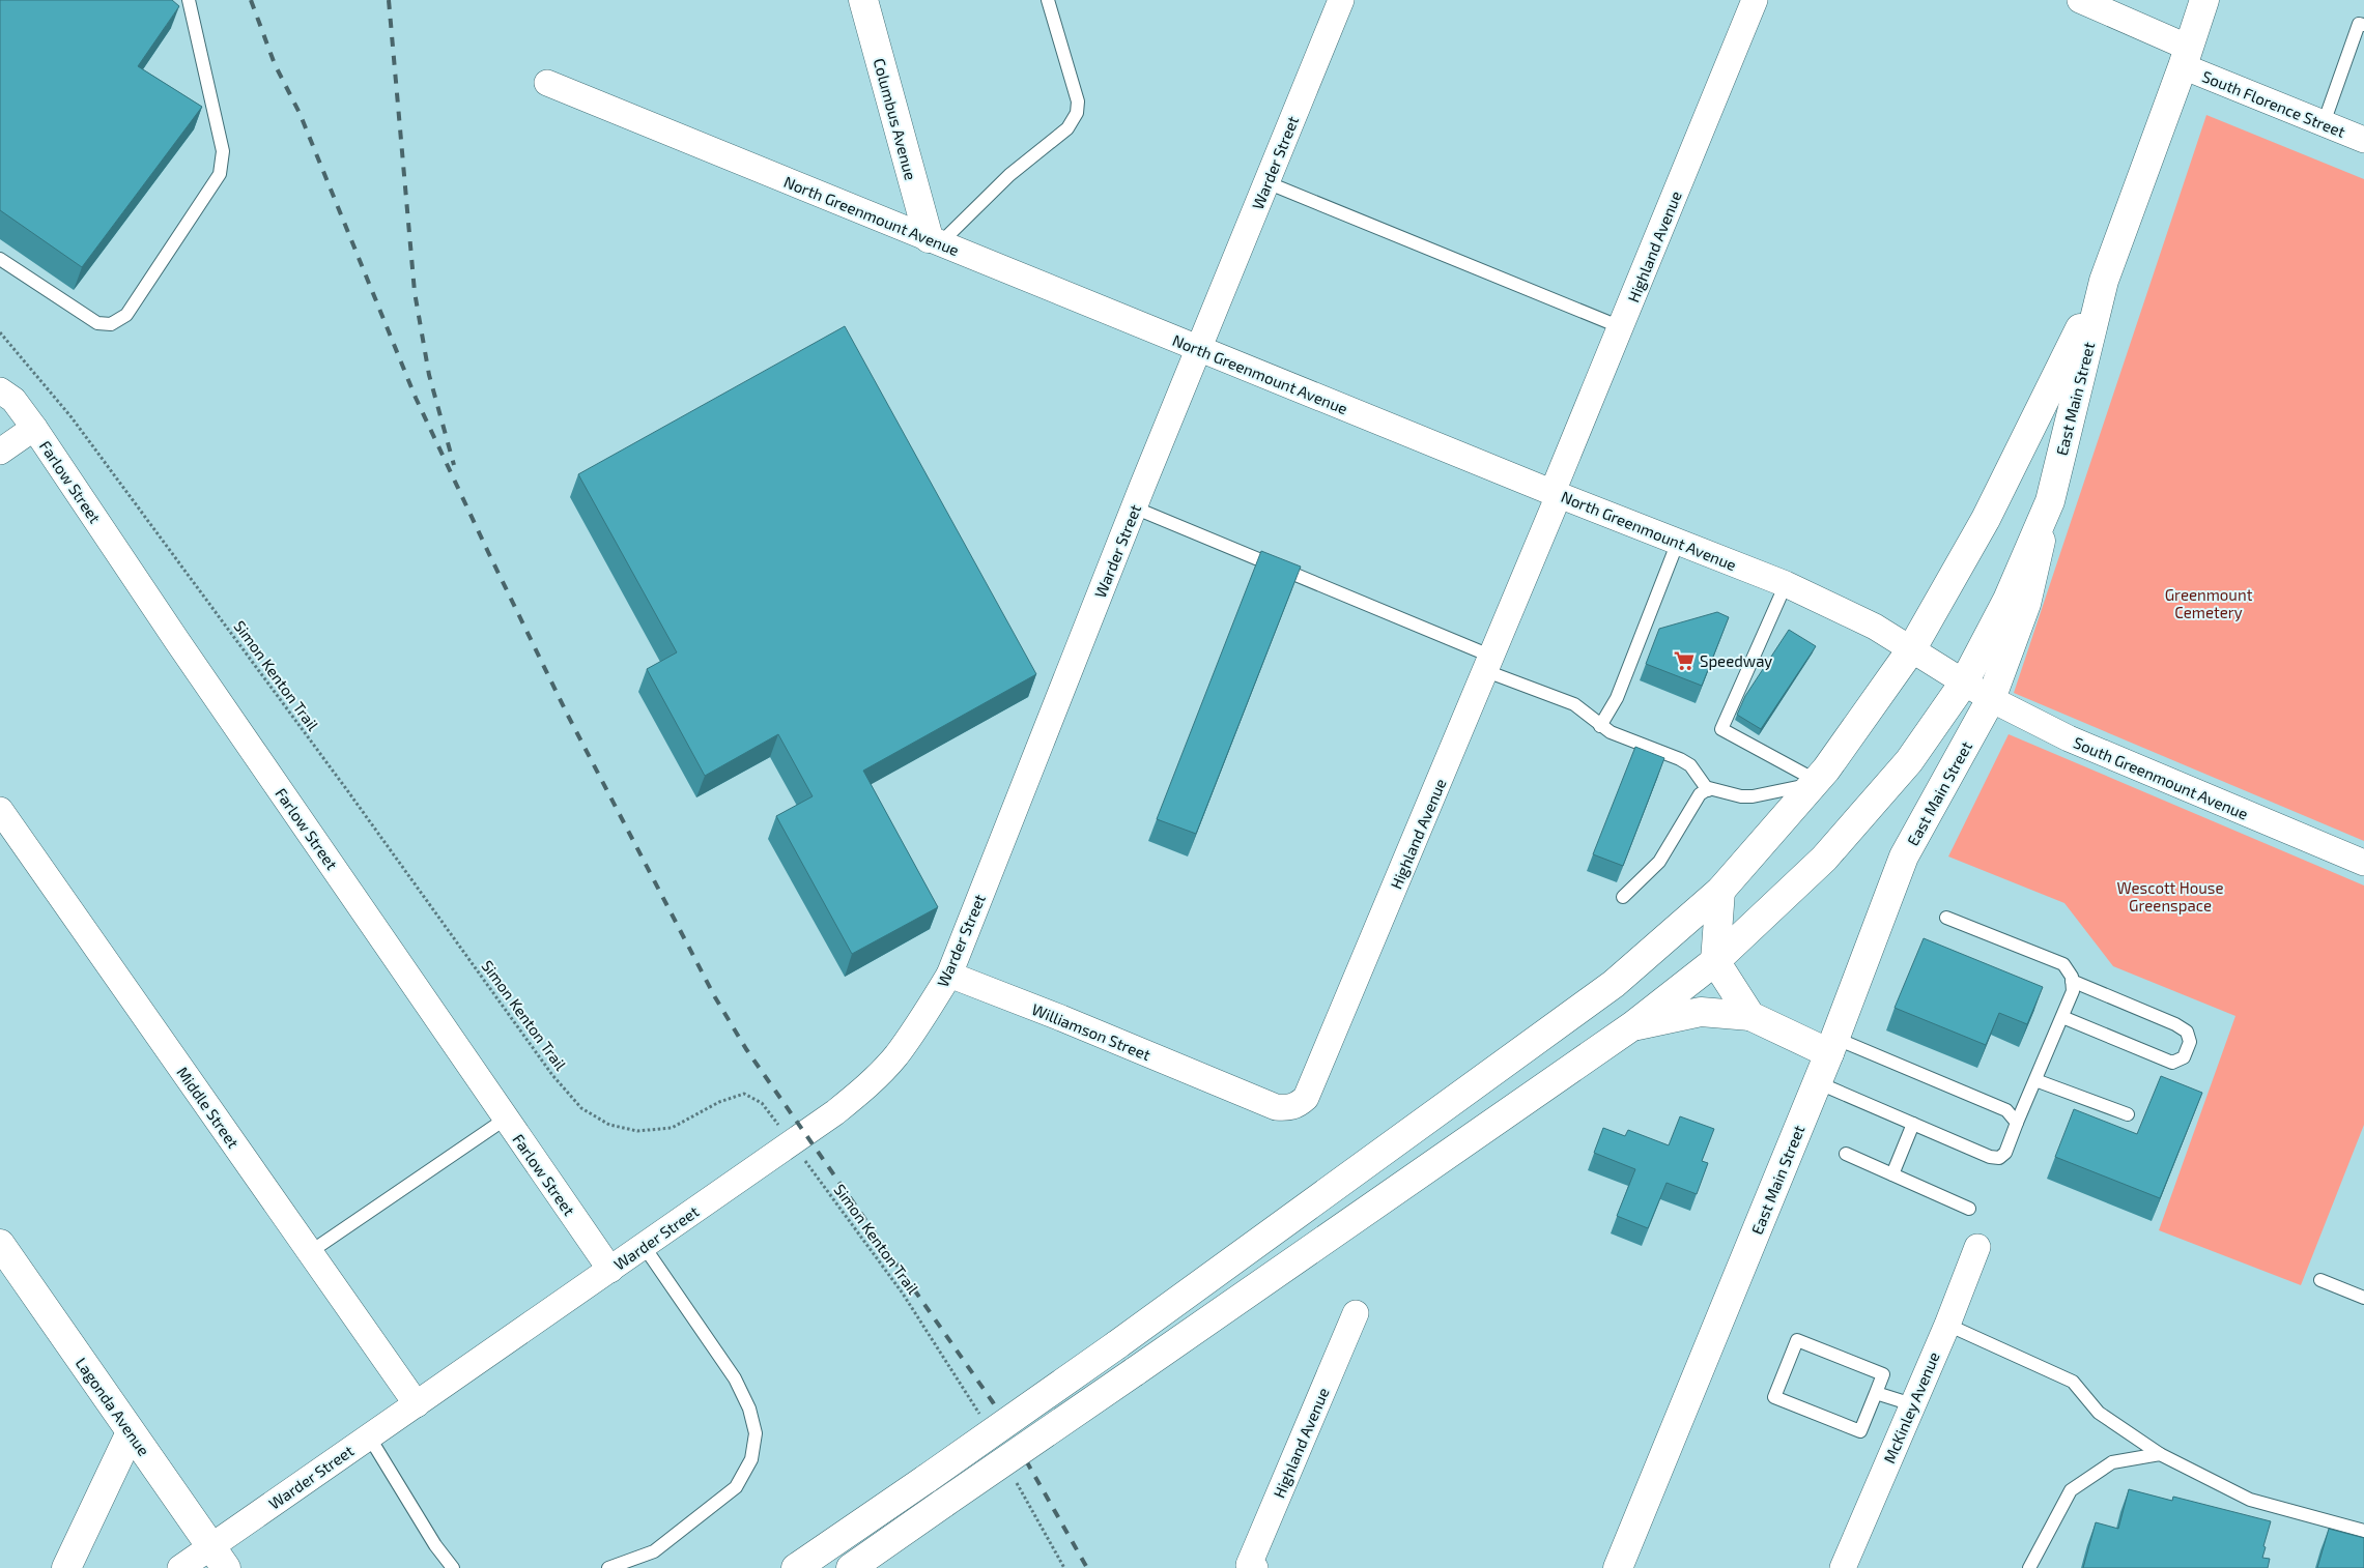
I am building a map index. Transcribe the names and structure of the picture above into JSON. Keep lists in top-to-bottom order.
{
  "streets": {
    "main road": ["Columbus Avenue", "East Main Street", "Lagonda Avenue"],
    "street": [
      "South Florence Street",
      "Warder Street",
      "North Greenmount Avenue",
      "Highland Avenue",
      "Farlow Street",
      "South Greenmount Avenue",
      "Williamson Street",
      "Middle Street",
      "McKinley Avenue"
    ],
    "path": ["Simon Kenton Trail"]
  },
  "crossings": [
    ["South Florence Street", "East Main Street"],
    ["Columbus Avenue", "North Greenmount Avenue"],
    ["Warder Street", "North Greenmount Avenue"],
    ["Warder Street", "Farlow Street"],
    ["Warder Street", "Simon Kenton Trail"],
    ["Warder Street", "Williamson Street"],
    ["Warder Street", "Middle Street"],
    ["Warder Street", "Lagonda Avenue"],
    ["North Greenmount Avenue", "Highland Avenue"],
    ["North Greenmount Avenue", "South Greenmount Avenue"],
    ["Highland Avenue", "Williamson Street"],
    ["East Main Street", "South Greenmount Avenue"]
  ],
  "parks": ["Greenmount Cemetery", "Wescott House Greenspace"],
  "places": {
    "supermarket": ["Speedway"]
  }
}
